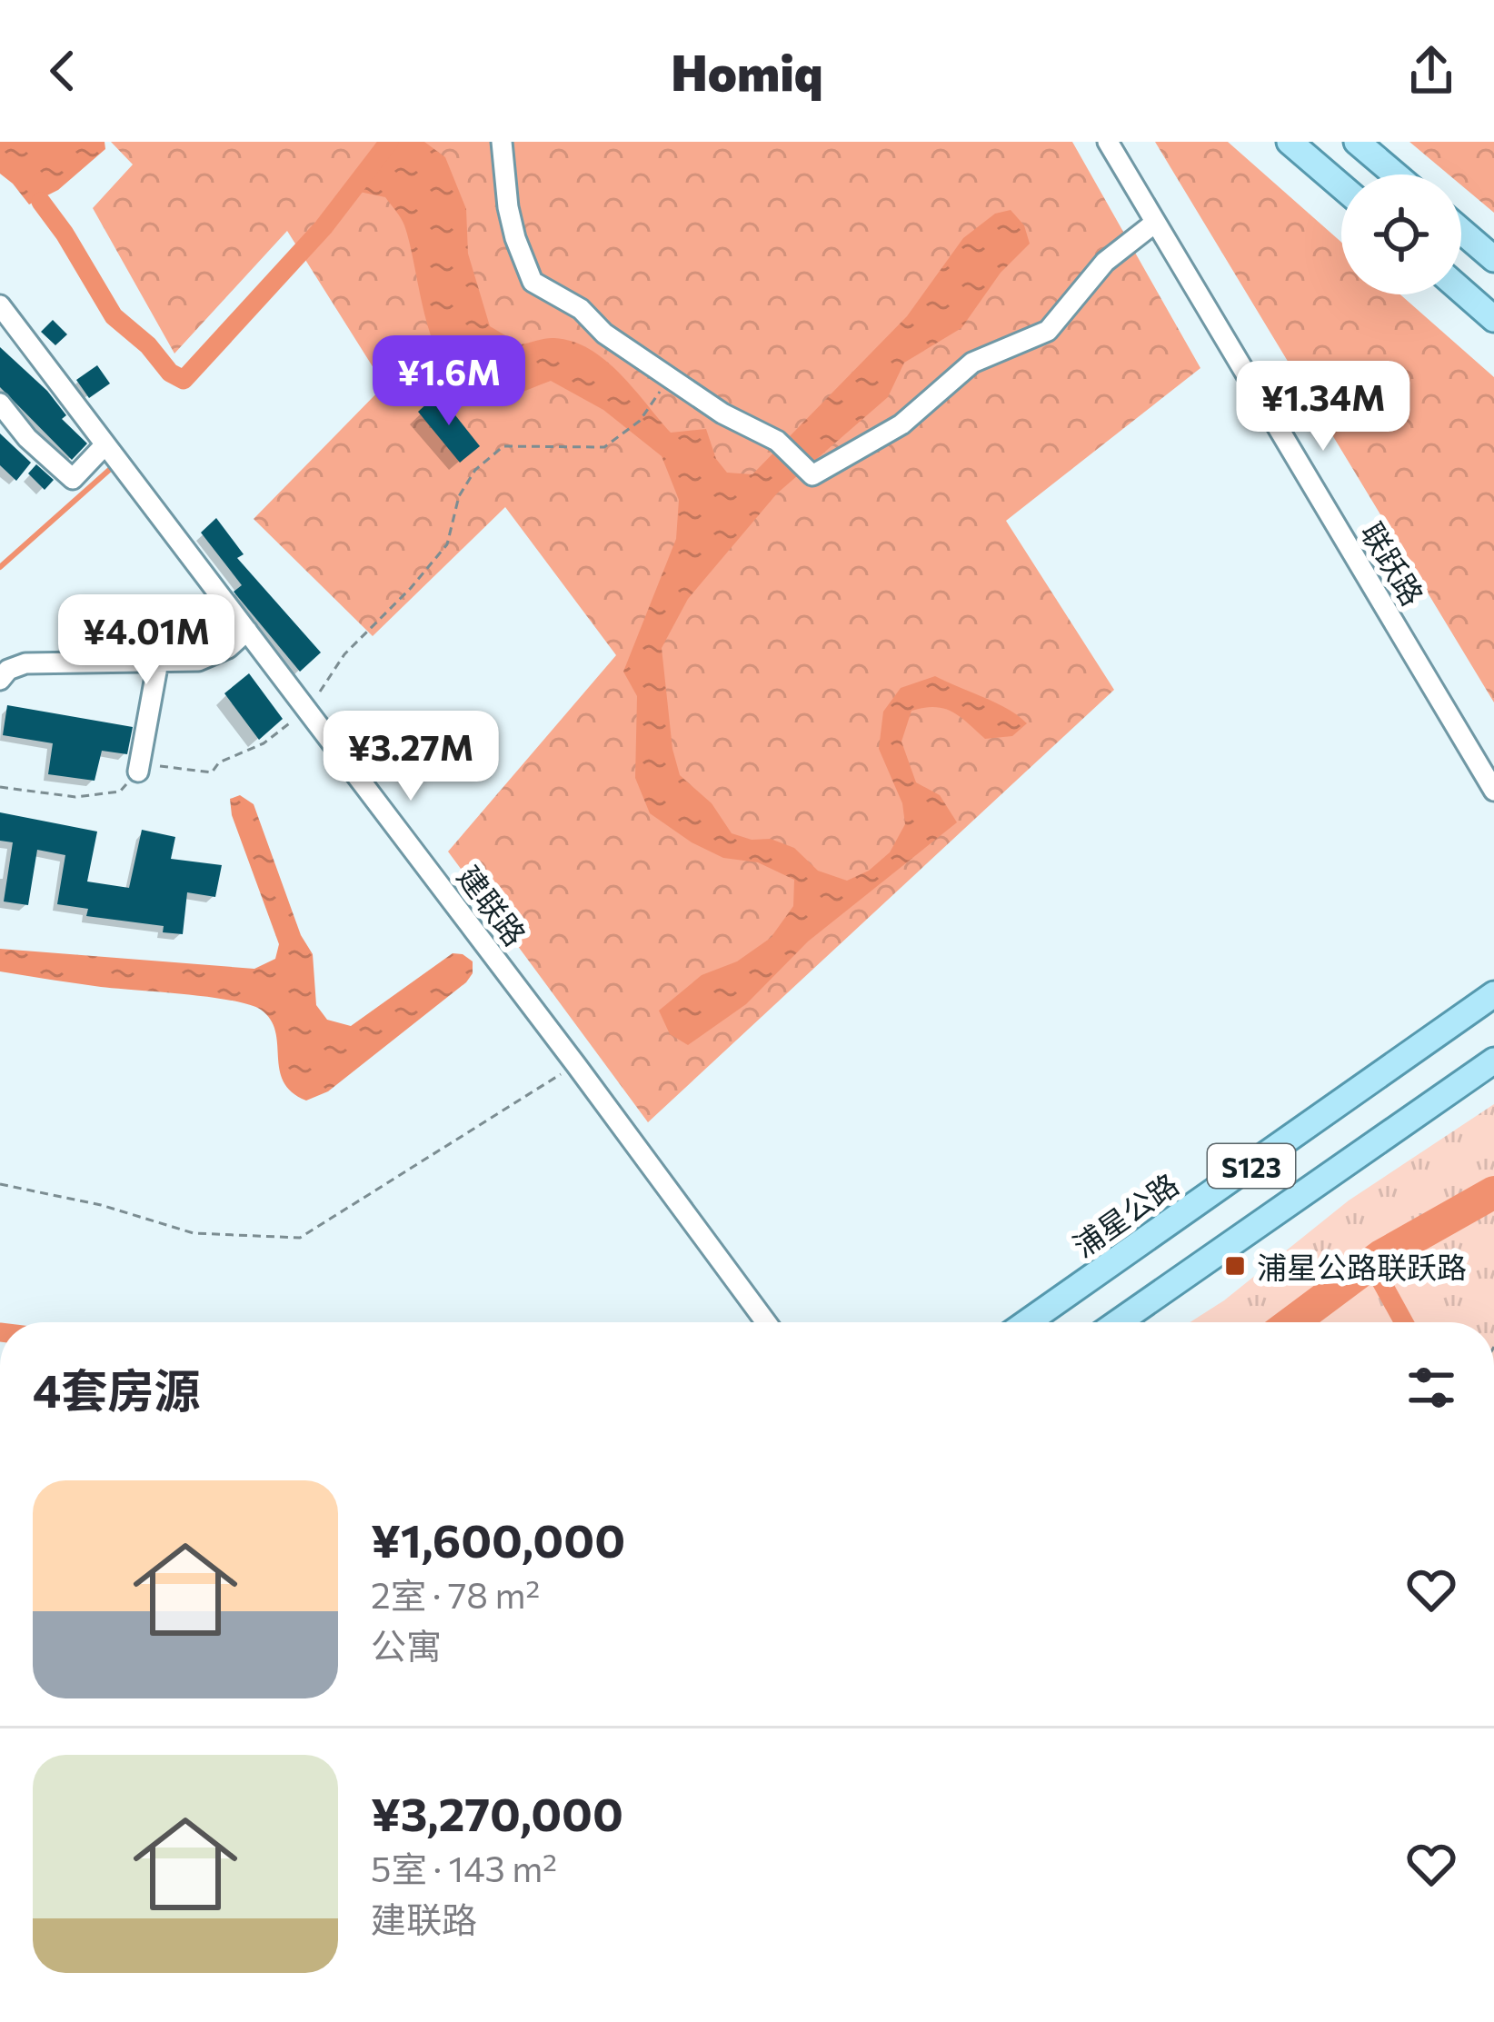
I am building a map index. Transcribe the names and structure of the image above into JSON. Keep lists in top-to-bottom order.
{
  "streets": {
    "main road": ["S123", "浦星公路"],
    "street": ["联跃路", "建联路"]
  },
  "places": {
    "transit": ["浦星公路联跃路"]
  },
  "page": {
    "header": "Homiq",
    "price": [
      "¥1.6M",
      "¥1.34M",
      "¥4.01M",
      "¥3.27M"
    ],
    "heading": "4套房源",
    "list": [
      {
        "name": "¥1,600,000",
        "note": "2室 · 78 m² · 公寓"
      },
      {
        "name": "¥3,270,000",
        "note": "5室 · 143 m² · 建联路"
      }
    ]
  }
}
